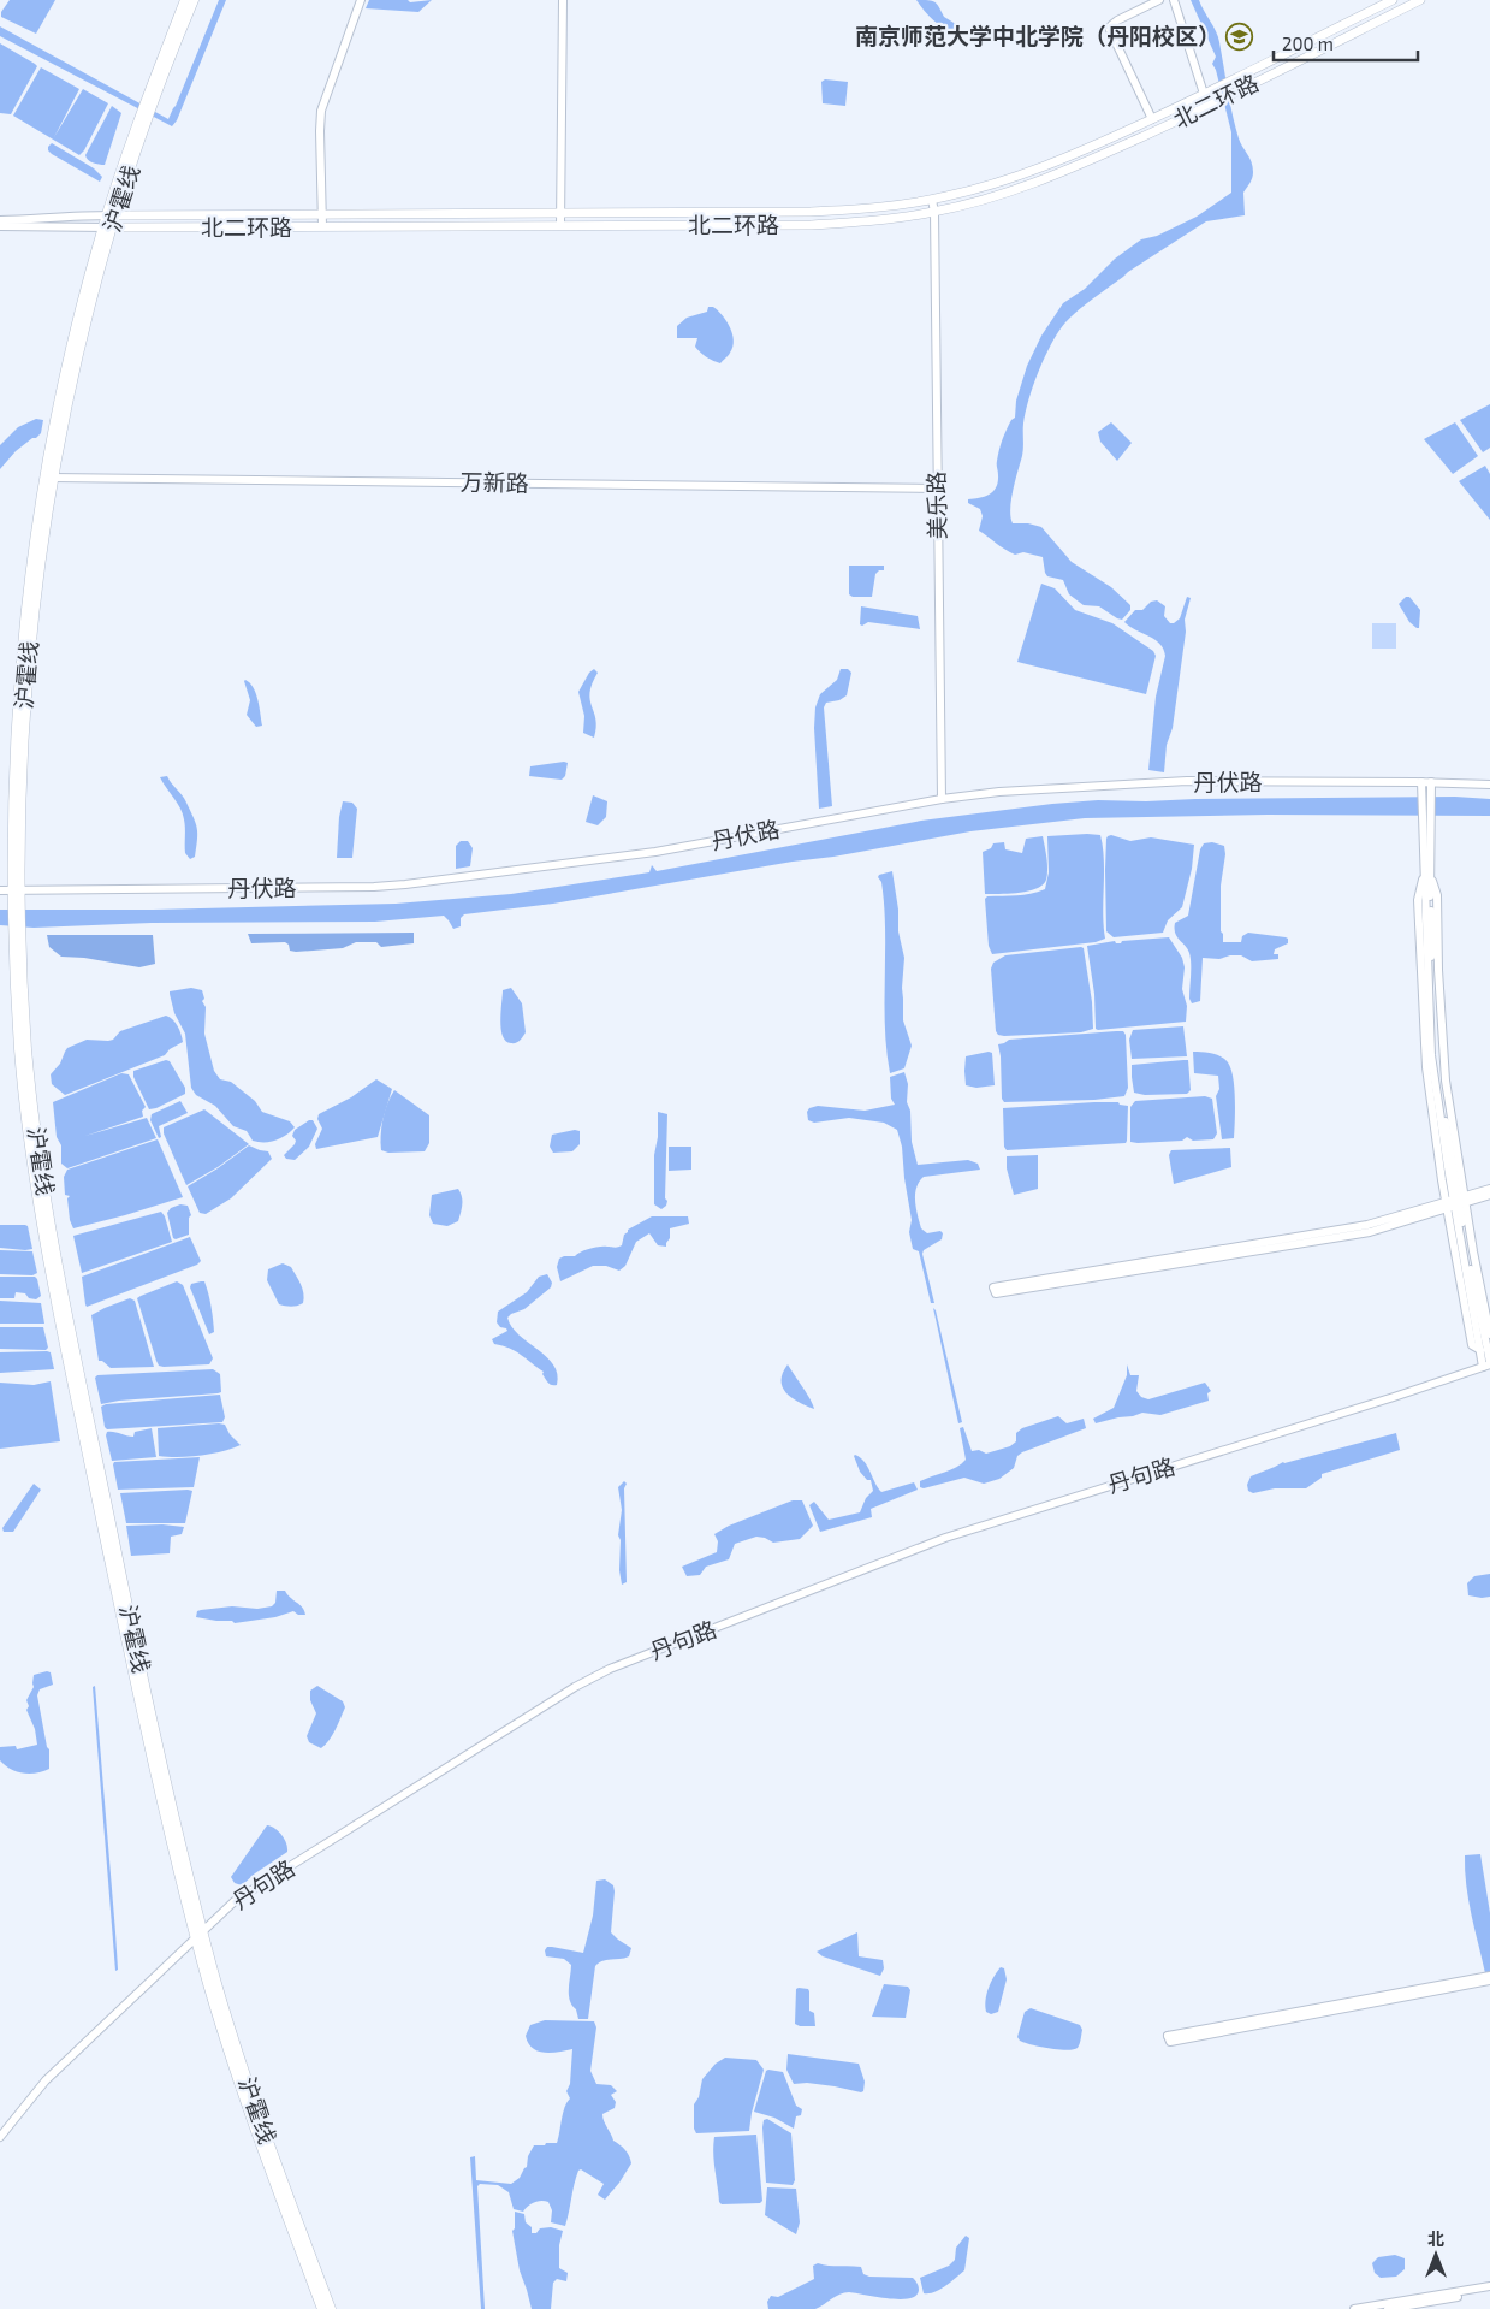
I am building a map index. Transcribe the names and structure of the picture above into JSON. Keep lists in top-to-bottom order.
{
  "streets": {
    "highway": ["沪霍线"],
    "main road": ["北二环路"],
    "street": [
      "万新路",
      "美乐路",
      "丹伏路",
      "丹句路"
    ]
  },
  "crossings": [
    ["北二环路", "沪霍线"],
    ["北二环路", "美乐路"],
    ["沪霍线", "万新路"],
    ["沪霍线", "丹伏路"],
    ["沪霍线", "丹句路"],
    ["万新路", "美乐路"],
    ["美乐路", "丹伏路"]
  ],
  "places": {
    "school or university": ["南京师范大学中北学院（丹阳校区）"]
  },
  "scale_bar": "200 m",
  "north": "top"
}
